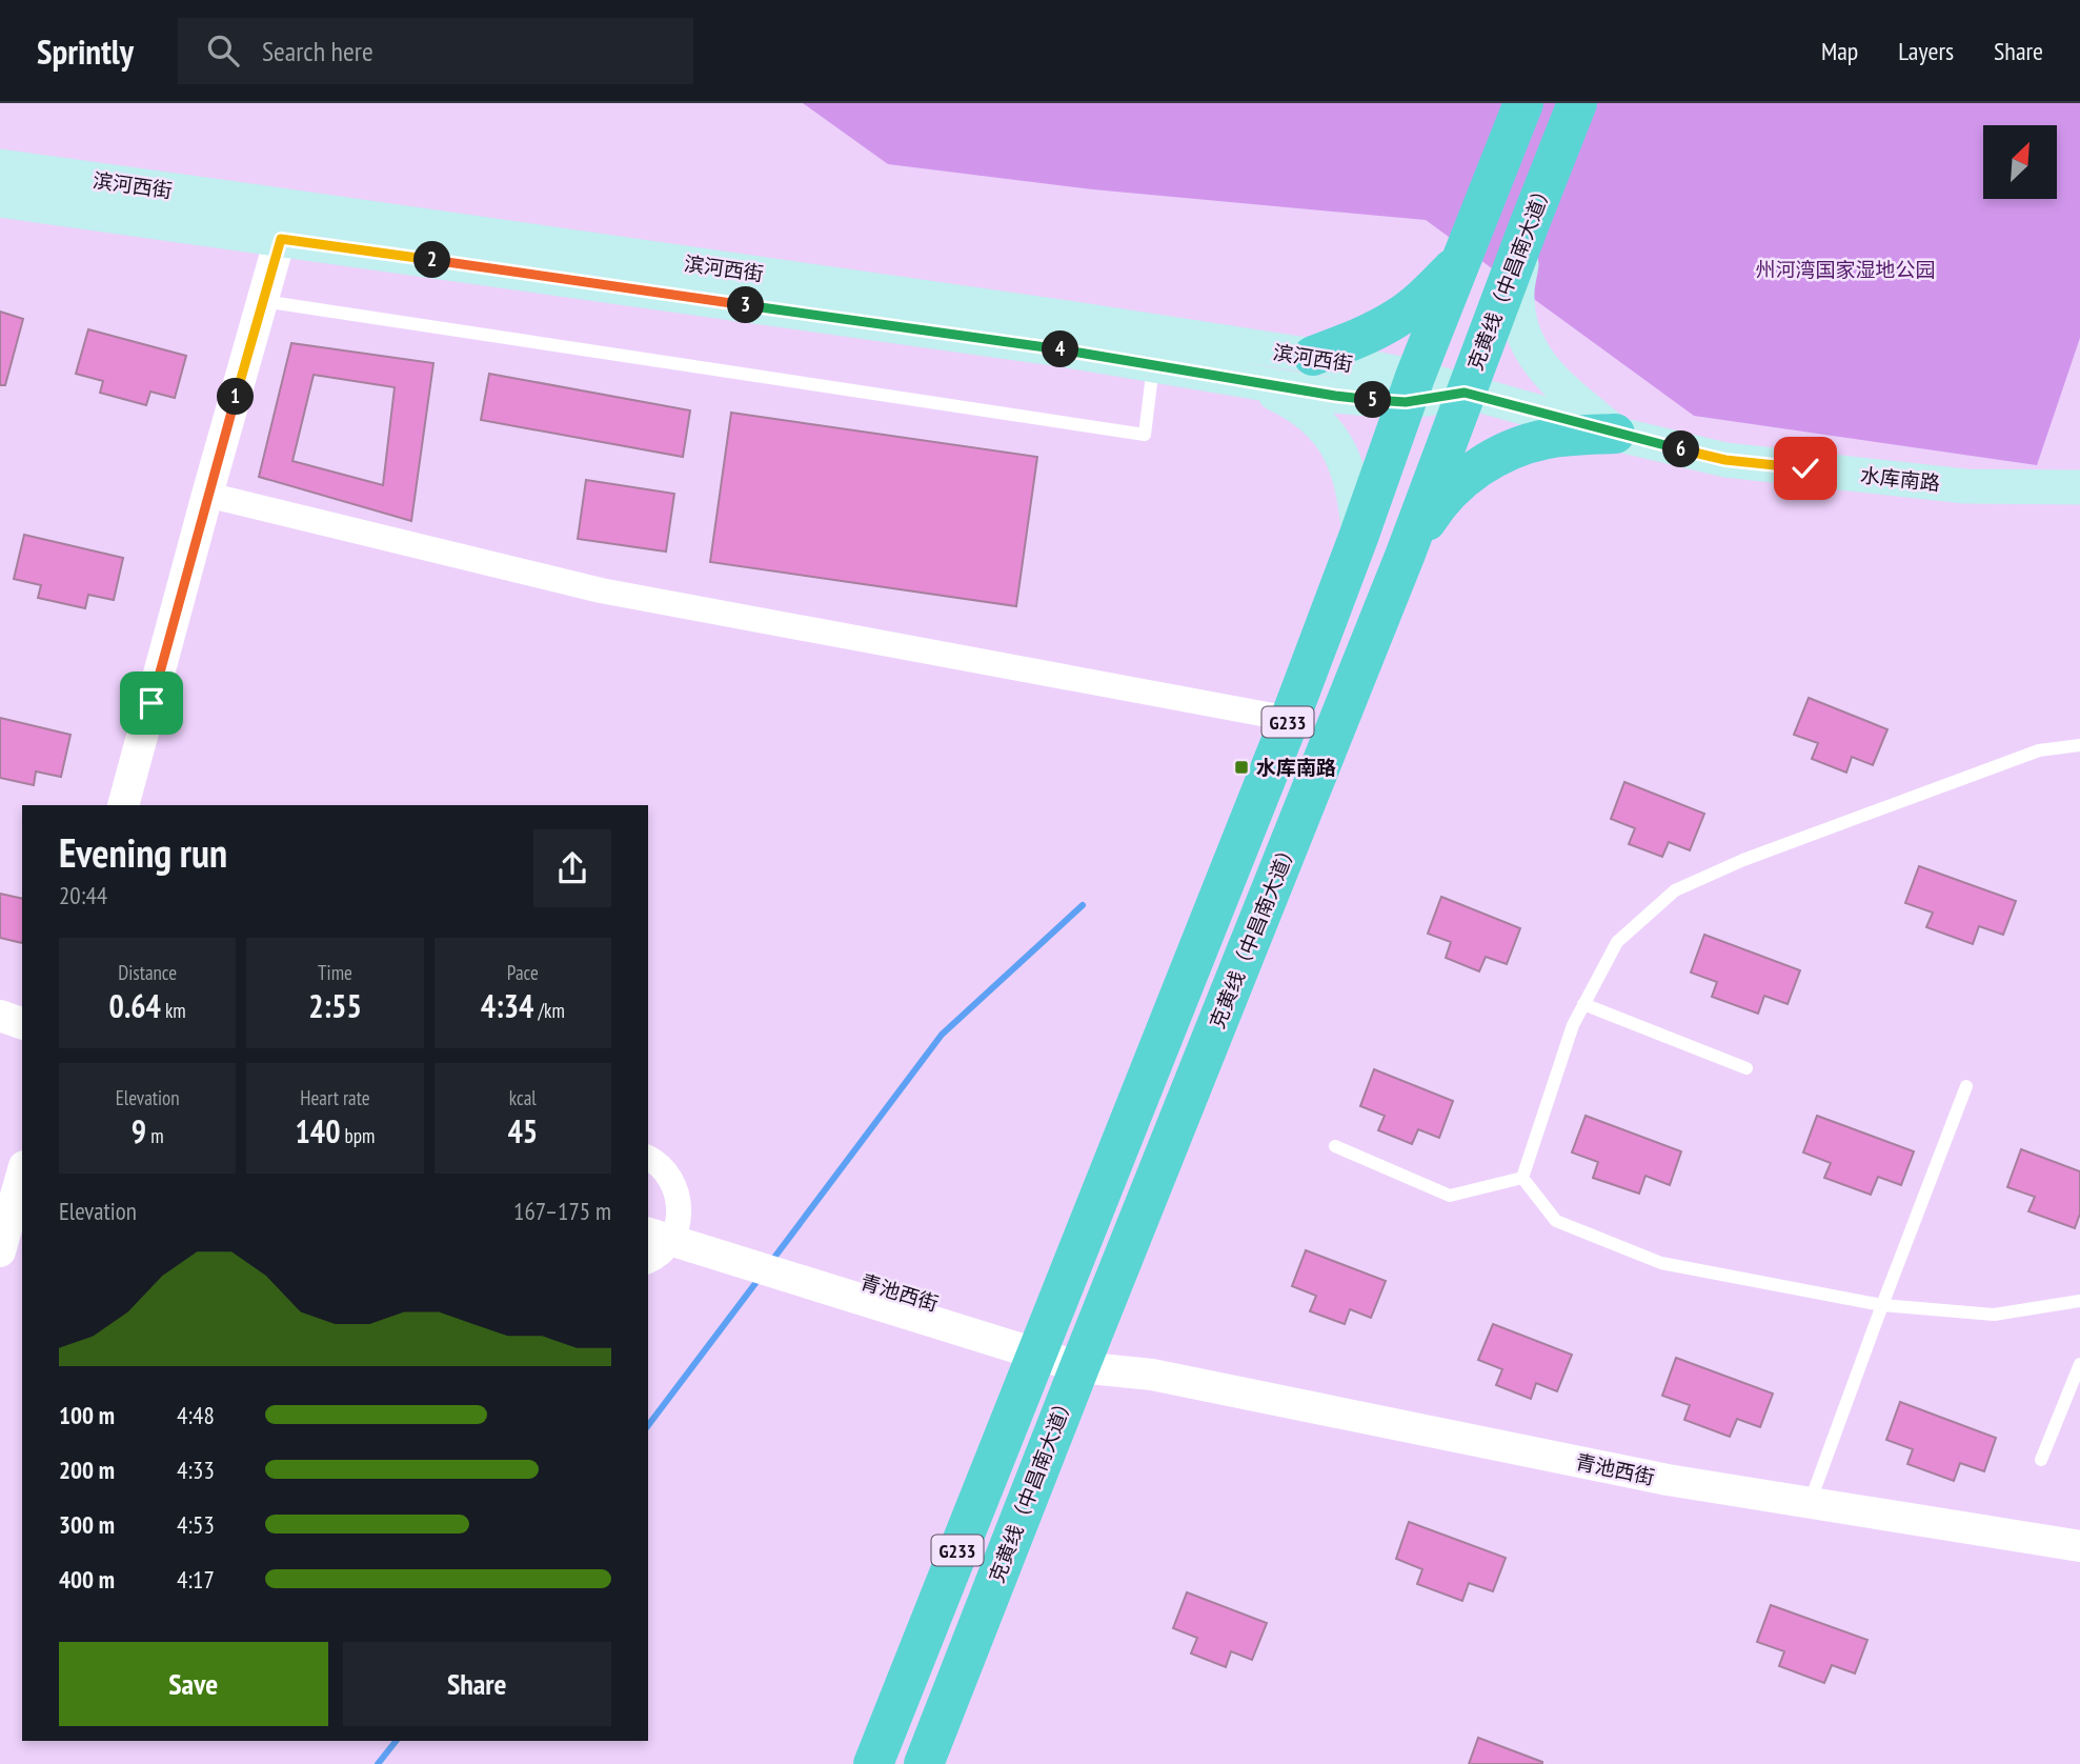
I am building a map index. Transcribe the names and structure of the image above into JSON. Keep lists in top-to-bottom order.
{
  "streets": {
    "highway": ["克黄线（中昌南大道）", "G233"],
    "main road": ["滨河西街", "水库南路"],
    "street": ["青池西街"]
  },
  "crossings": [
    ["滨河西街", "克黄线（中昌南大道）"],
    ["滨河西街", "水库南路"],
    ["滨河西街", "G233"],
    ["克黄线（中昌南大道）", "水库南路"],
    ["克黄线（中昌南大道）", "青池西街"],
    ["G233", "青池西街"]
  ],
  "parks": ["州河湾国家湿地公园"],
  "places": {
    "transit": ["水库南路"]
  },
  "north": "top right",
  "page": {
    "header": "Sprintly",
    "search": "Search here",
    "nav": ["Map", "Layers", "Share"],
    "pins": [
      "2",
      "3",
      "4",
      "1",
      "5",
      "6"
    ],
    "heading": ["Evening run", "20:44"],
    "stats": [
      ["Distance", "0.64 km"],
      ["Time", "2:55"],
      ["Pace", "4:34 /km"],
      ["Elevation", "9 m"],
      ["Heart rate", "140 bpm"],
      ["kcal", "45"]
    ],
    "chart": ["Elevation", "167–175 m"],
    "list": [
      {
        "name": "100 m",
        "note": "4:48"
      },
      {
        "name": "200 m",
        "note": "4:33"
      },
      {
        "name": "300 m",
        "note": "4:53"
      },
      {
        "name": "400 m",
        "note": "4:17"
      }
    ],
    "buttons": ["Save", "Share"]
  }
}
